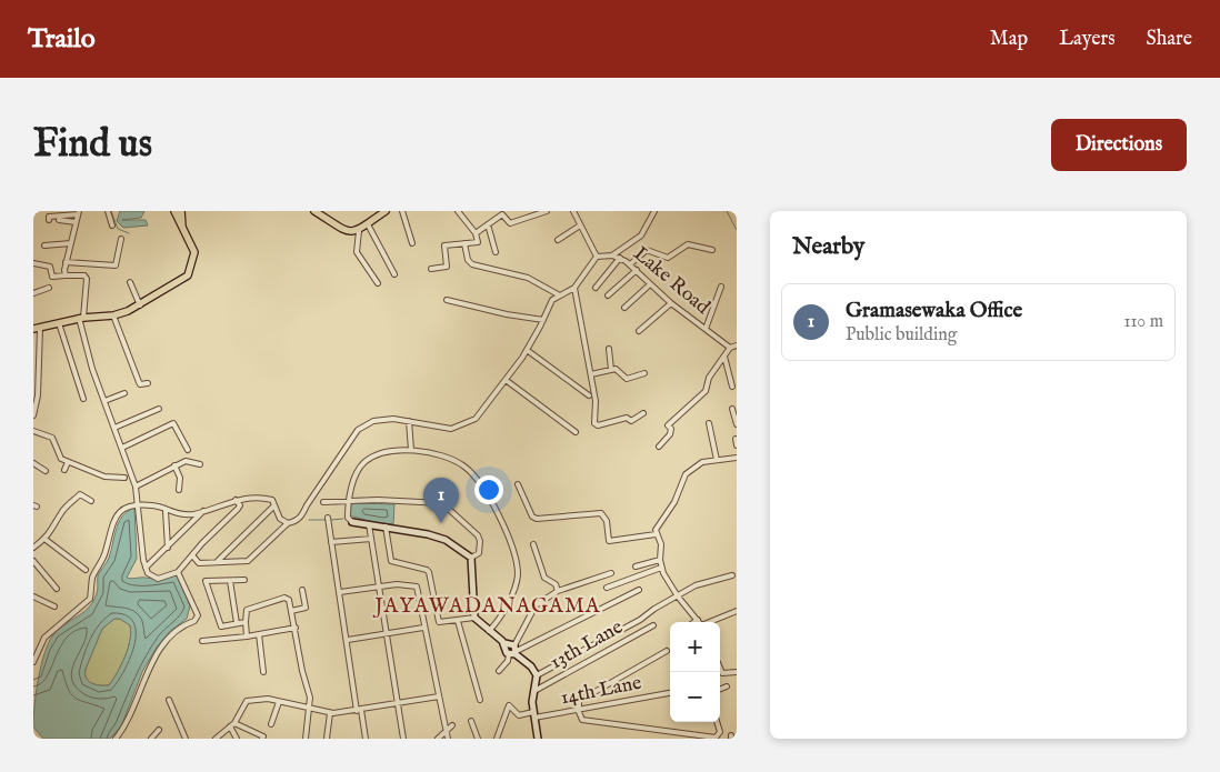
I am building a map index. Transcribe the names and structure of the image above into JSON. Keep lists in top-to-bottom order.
{
  "streets": {
    "street": ["Lake Road", "13th Lane", "14th Lane"]
  },
  "districts": ["JAYAWADANAGAMA"],
  "page": {
    "header": "Trailo",
    "nav": ["Map", "Layers", "Share"],
    "buttons": "Directions",
    "title": "Find us",
    "heading": "Nearby",
    "list": [
      {
        "mark": "1",
        "name": "Gramasewaka Office",
        "note": "Public building",
        "value": "110 m"
      }
    ],
    "pins": "1",
    "map_buttons": ["+", "−"]
  }
}
